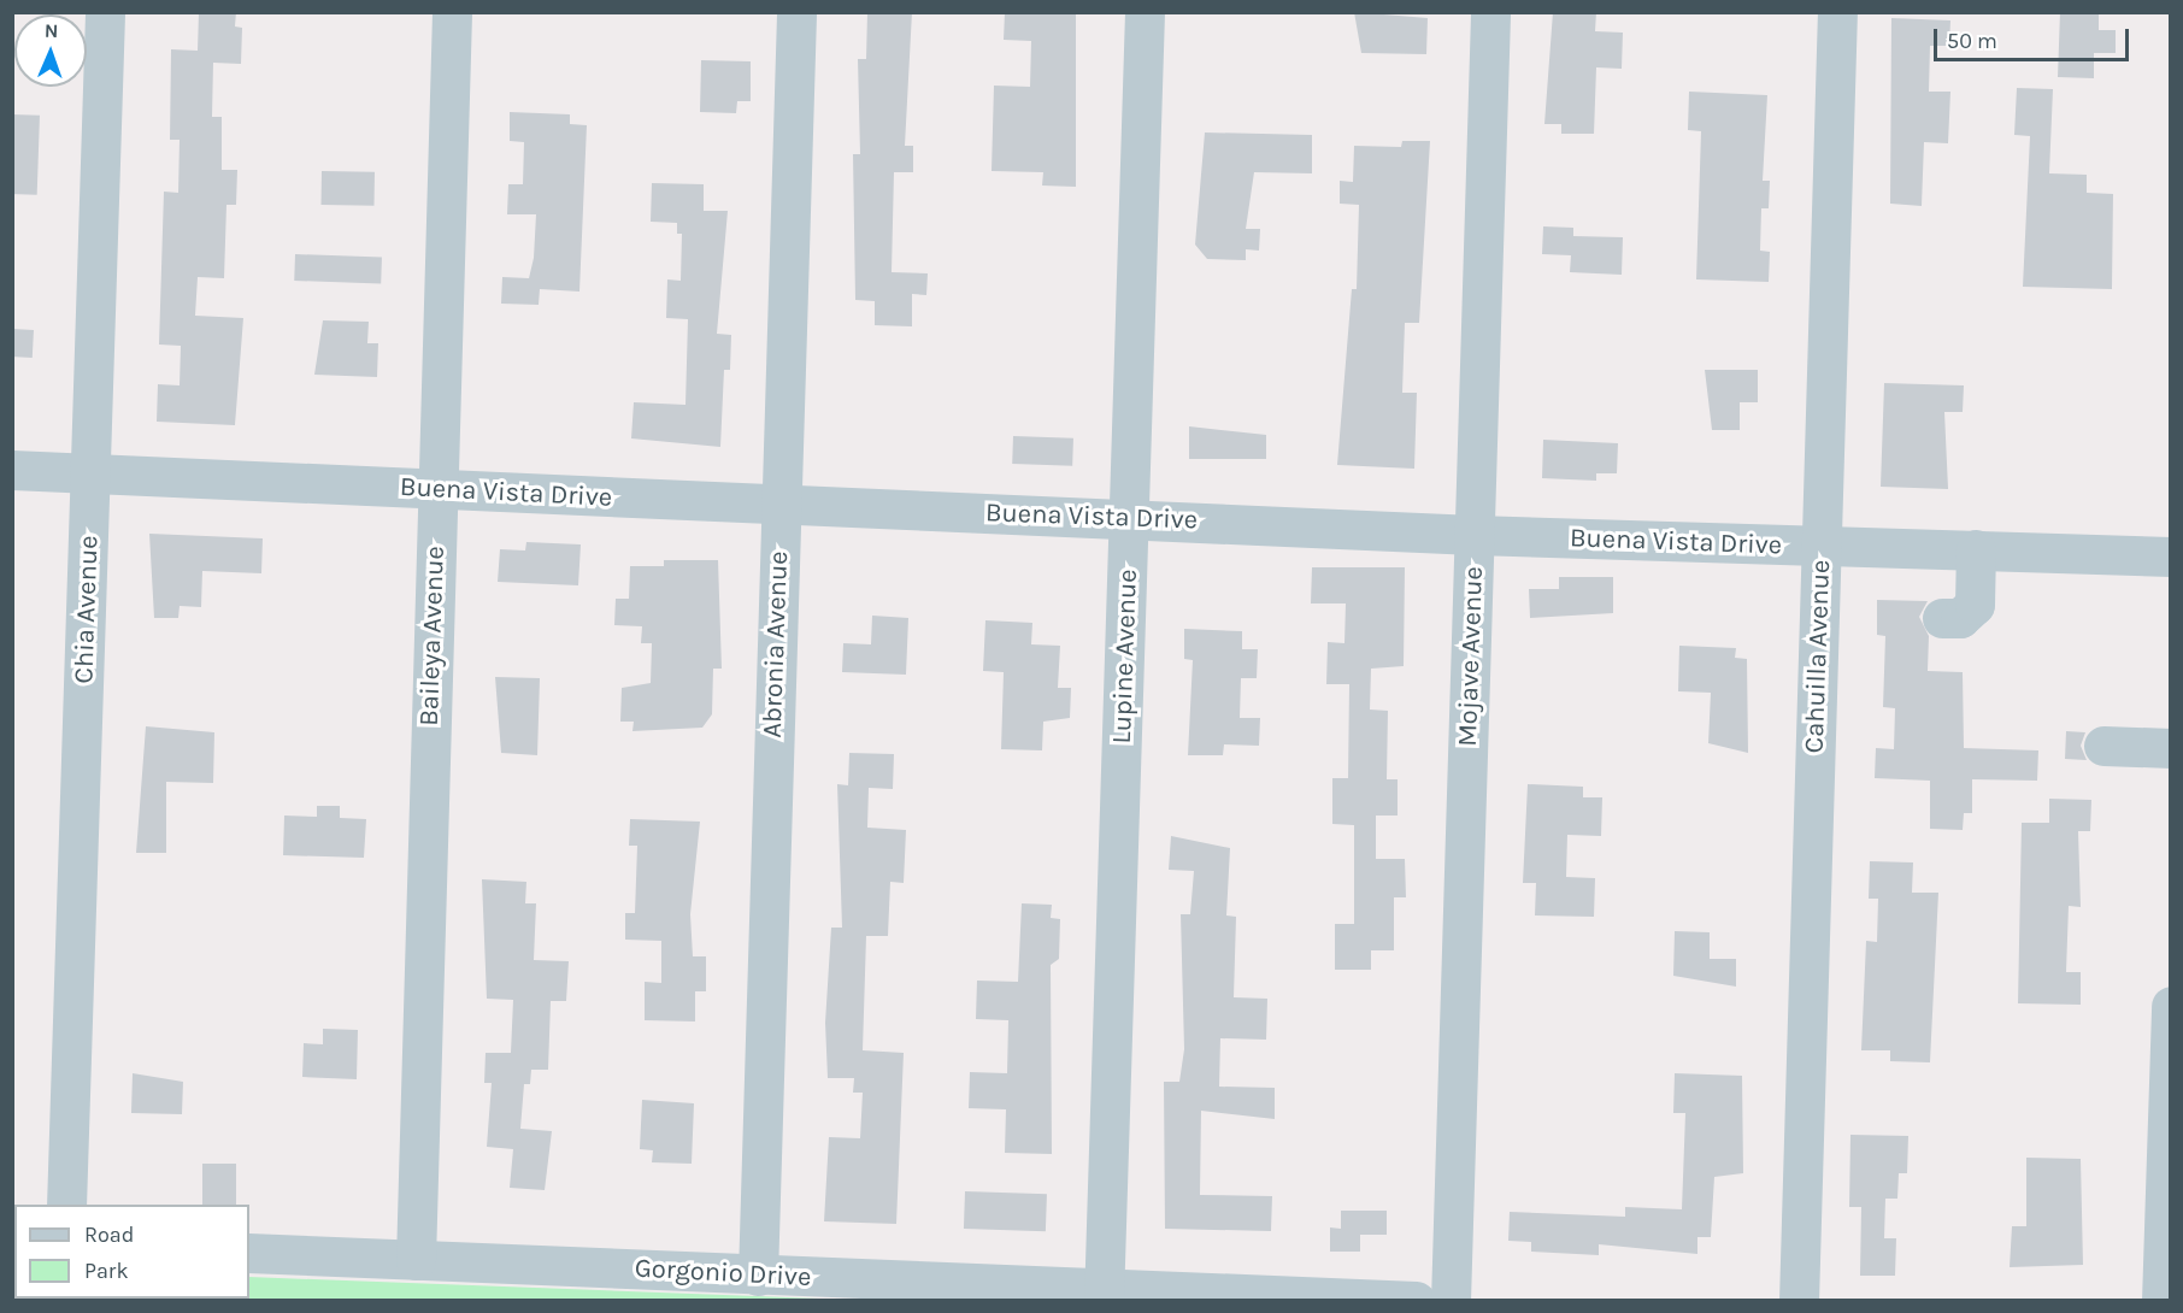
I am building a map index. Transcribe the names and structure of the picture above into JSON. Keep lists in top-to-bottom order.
{
  "streets": {
    "street": [
      "Buena Vista Drive",
      "Chia Avenue",
      "Baileya Avenue",
      "Abronia Avenue",
      "Lupine Avenue",
      "Mojave Avenue",
      "Cahuilla Avenue",
      "Gorgonio Drive"
    ]
  },
  "crossings": [
    ["Buena Vista Drive", "Chia Avenue"],
    ["Buena Vista Drive", "Baileya Avenue"],
    ["Buena Vista Drive", "Abronia Avenue"],
    ["Buena Vista Drive", "Lupine Avenue"],
    ["Buena Vista Drive", "Mojave Avenue"],
    ["Buena Vista Drive", "Cahuilla Avenue"],
    ["Baileya Avenue", "Gorgonio Drive"],
    ["Abronia Avenue", "Gorgonio Drive"],
    ["Lupine Avenue", "Gorgonio Drive"]
  ],
  "legend": ["Road", "Park"],
  "scale_bar": "50 m",
  "north": "top"
}
